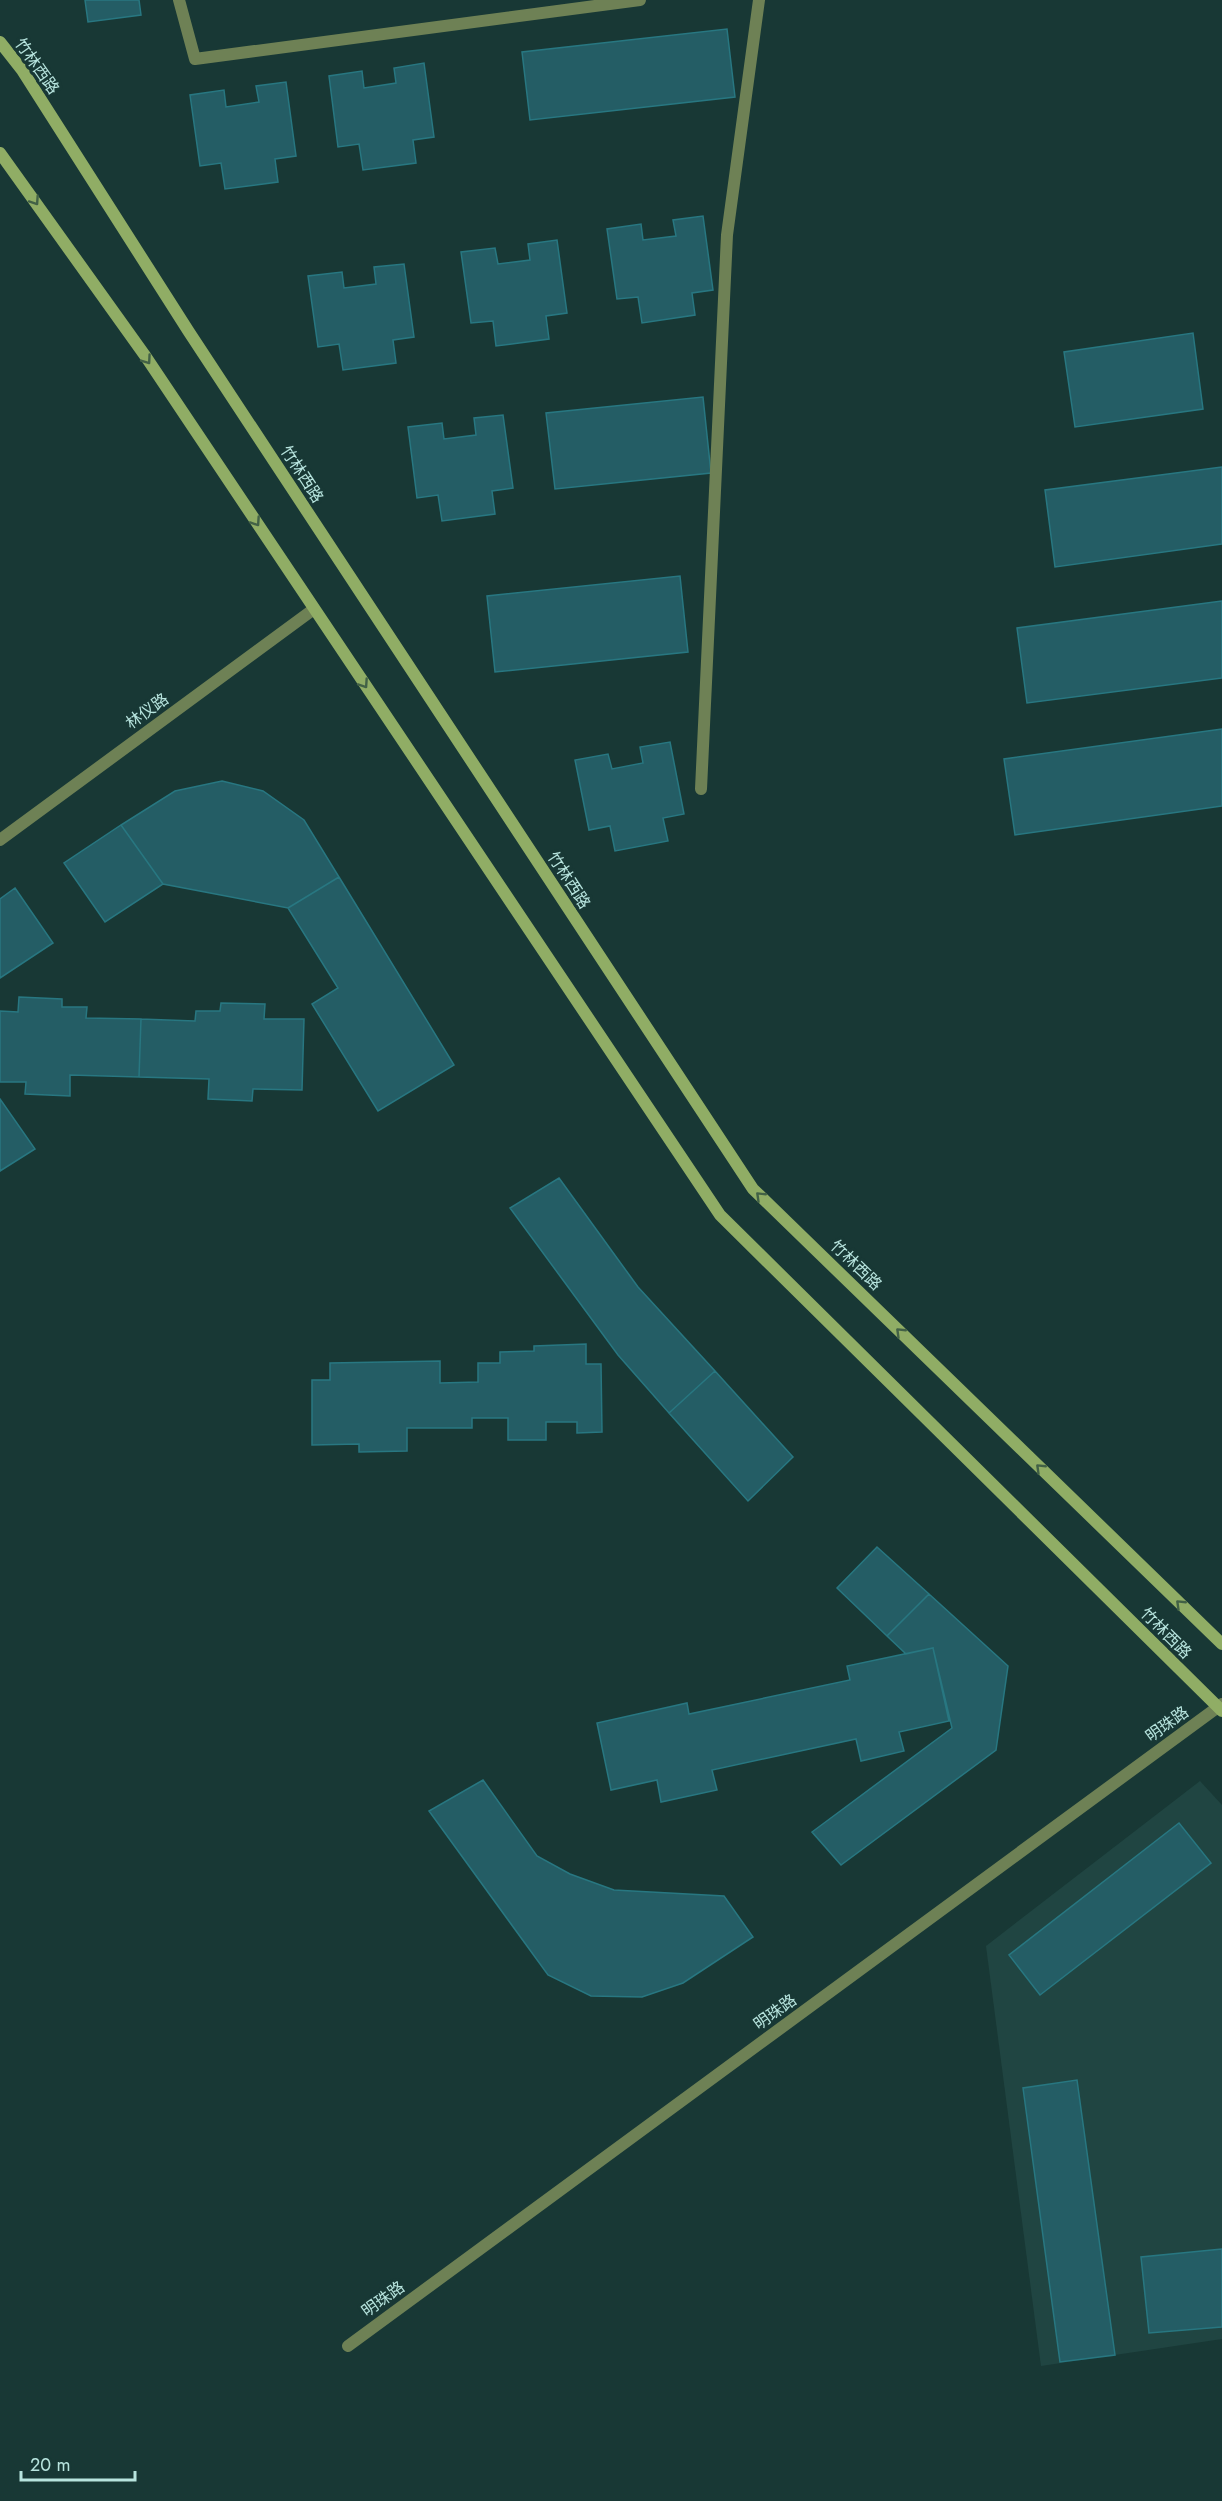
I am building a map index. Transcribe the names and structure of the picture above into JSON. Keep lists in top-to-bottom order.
{
  "streets": {
    "main road": ["竹林西路"],
    "street": ["林仪路", "明珠路"]
  },
  "crossings": [
    ["竹林西路", "林仪路"],
    ["竹林西路", "明珠路"]
  ],
  "scale_bar": "20 m"
}
